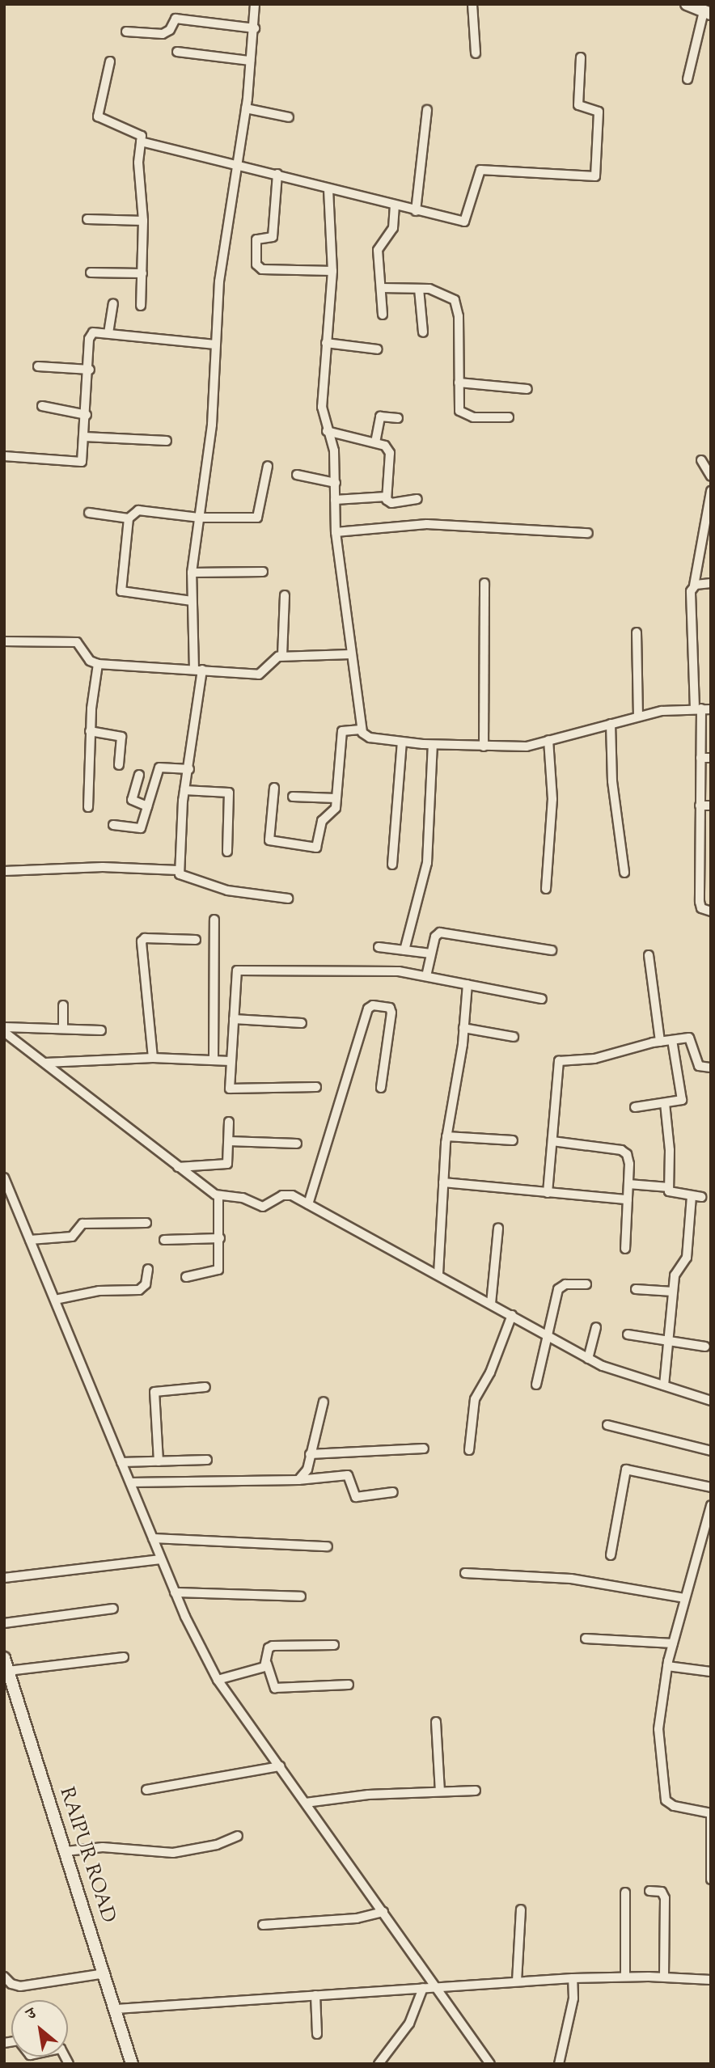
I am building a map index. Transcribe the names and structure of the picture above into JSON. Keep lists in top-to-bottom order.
{
  "streets": {
    "main road": ["RAIPUR ROAD"]
  },
  "north": "top left"
}
